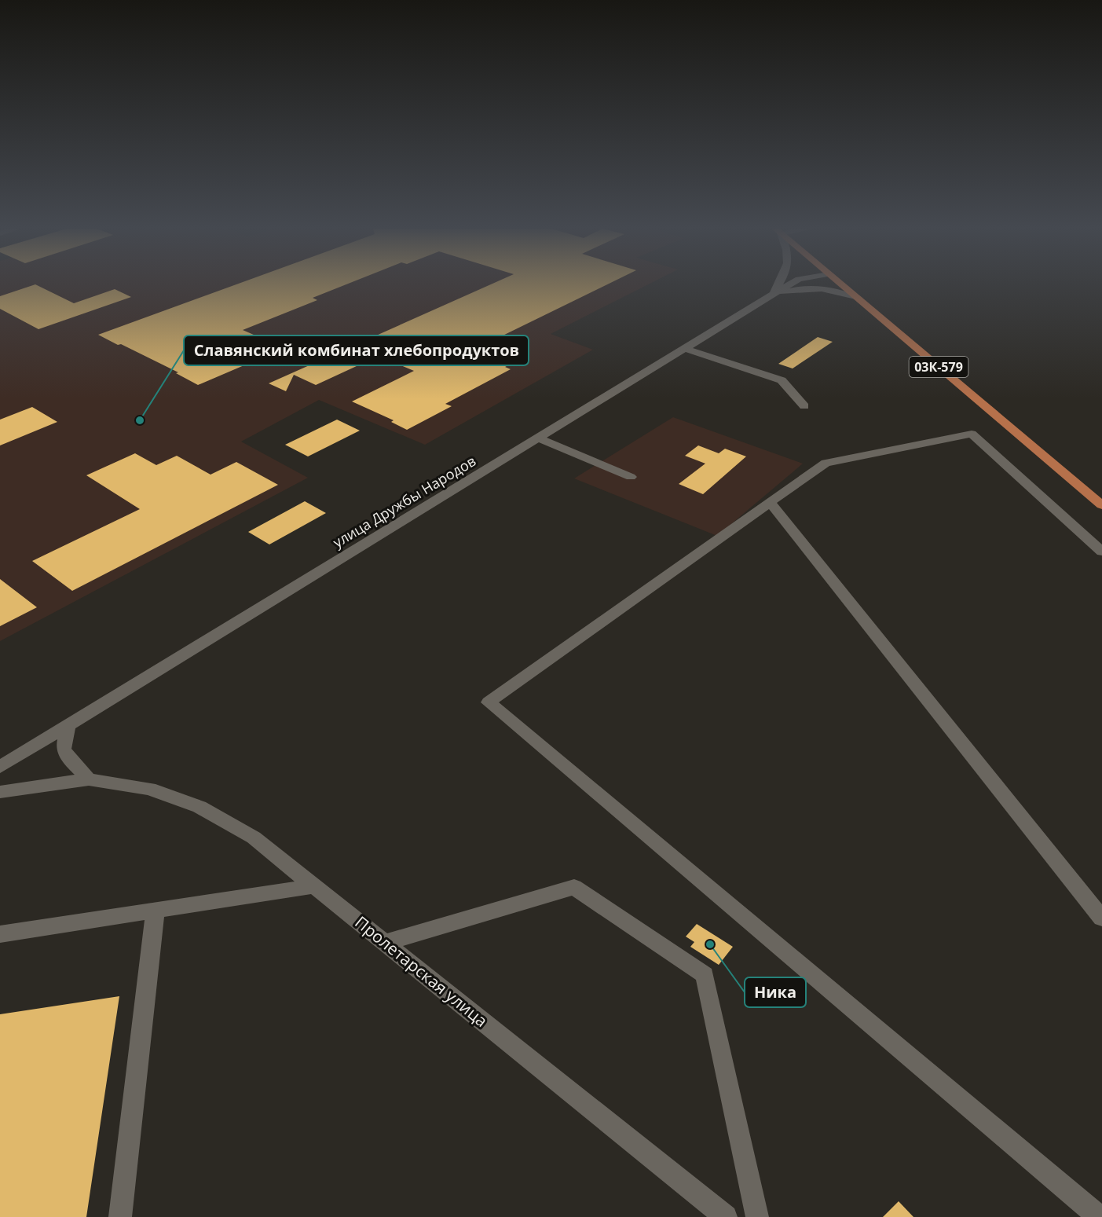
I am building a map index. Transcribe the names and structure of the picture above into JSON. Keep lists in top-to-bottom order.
{
  "streets": {
    "main road": ["03К-579"],
    "street": ["улица Дружбы Народов", "Пролетарская улица"]
  },
  "places": ["Славянский комбинат хлебопродуктов", "Ника"]
}
